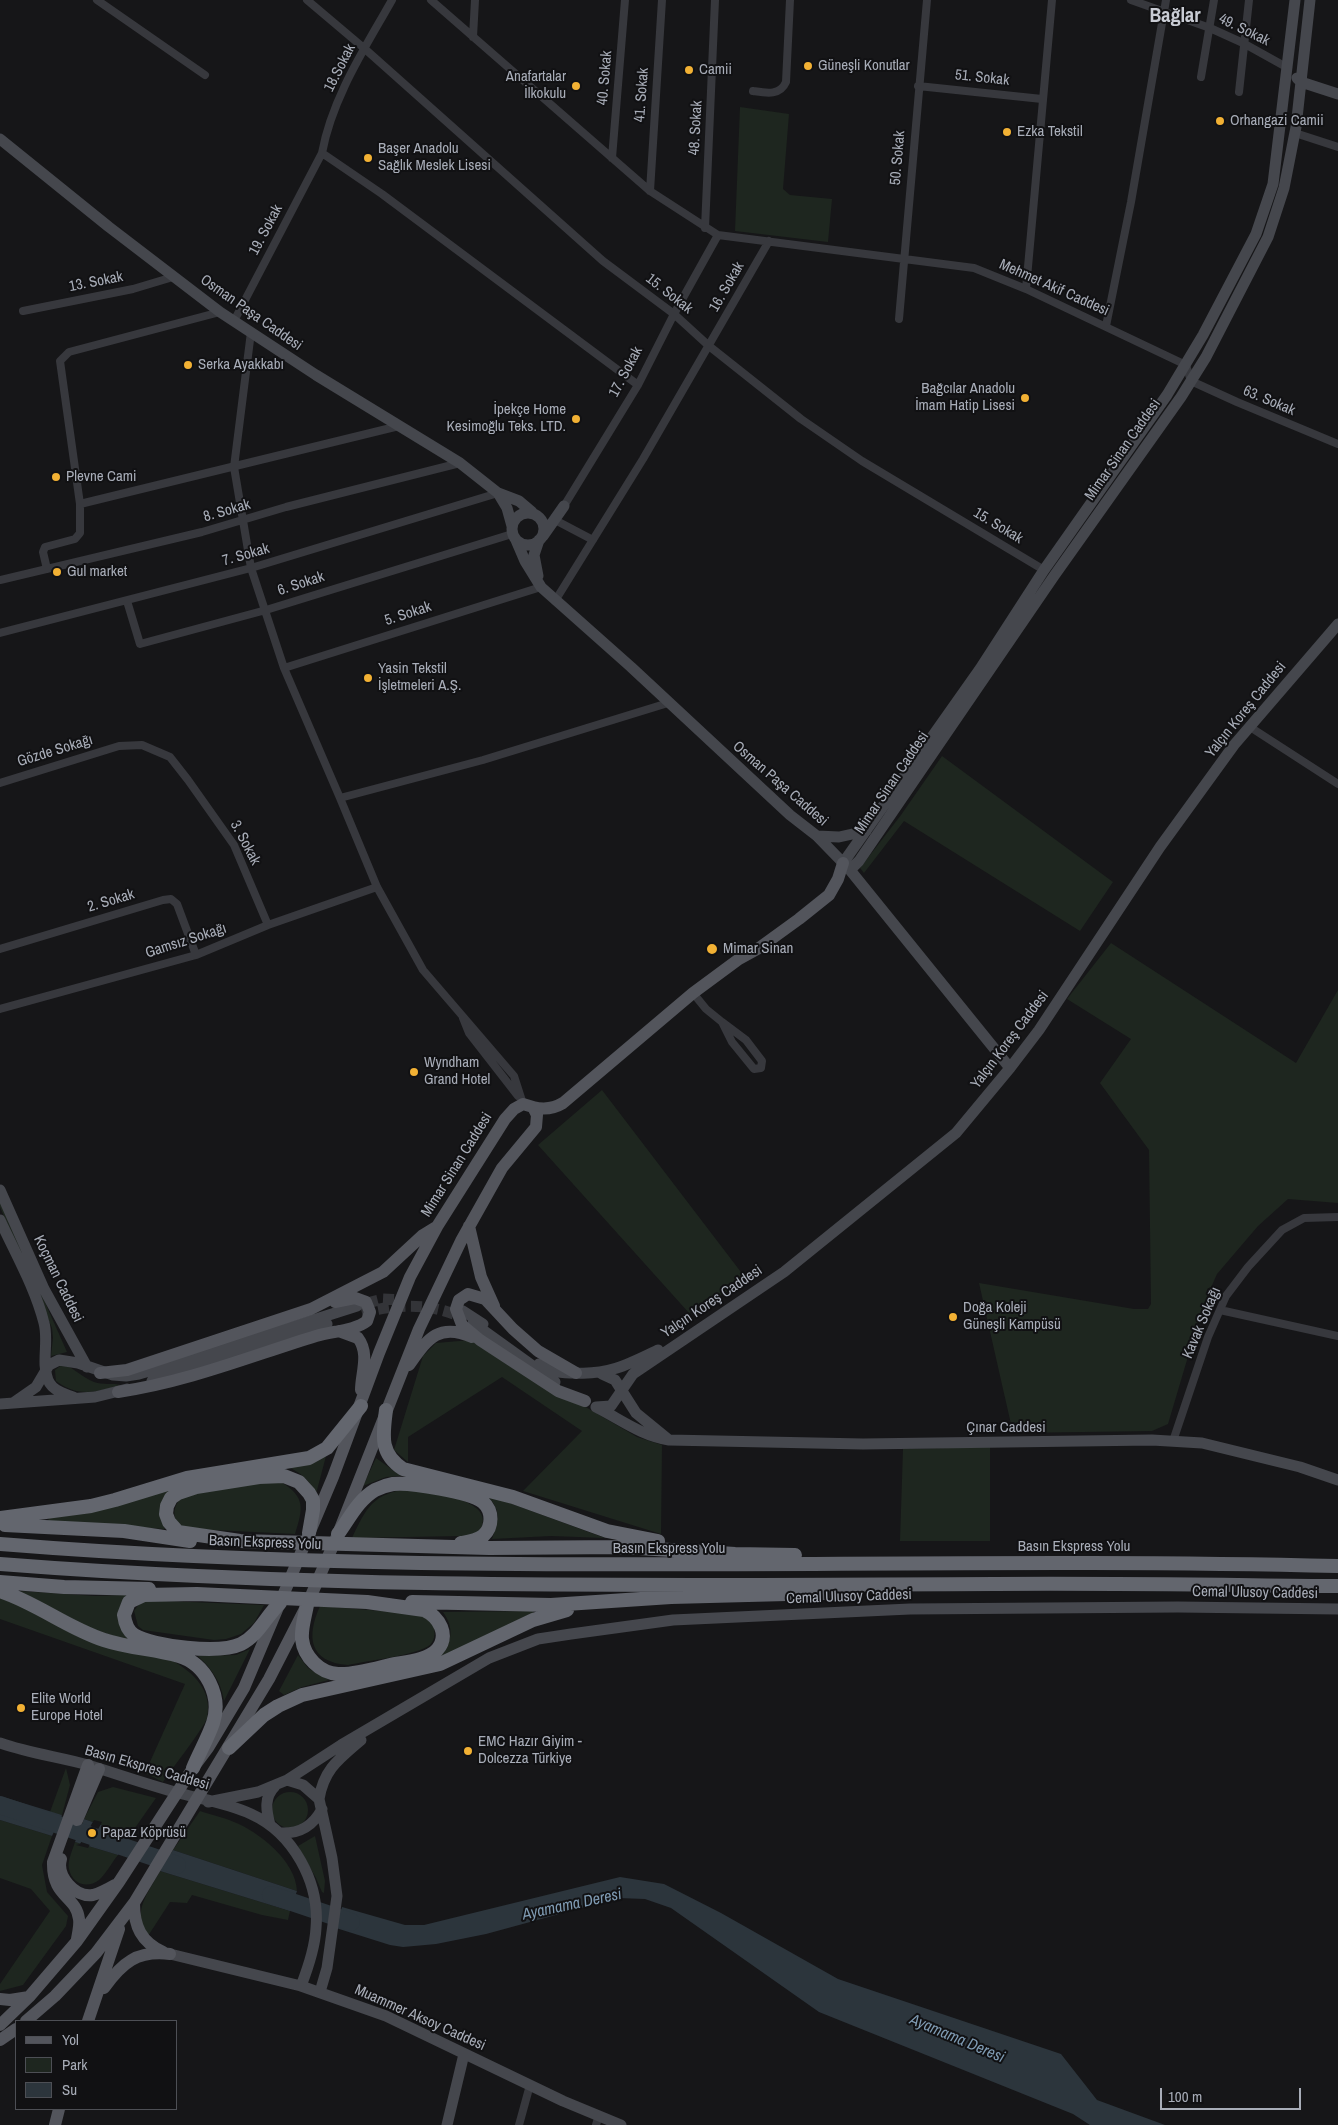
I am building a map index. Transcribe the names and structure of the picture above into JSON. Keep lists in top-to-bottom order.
{
  "streets": {
    "highway": ["Basın Ekspress Yolu"],
    "main road": [
      "Osman Paşa Caddesi",
      "17. Sokak",
      "Mimar Sinan Caddesi",
      "Yalçın Koreş Caddesi",
      "Koçman Caddesi",
      "Çınar Caddesi",
      "Cemal Ulusoy Caddesi",
      "Basın Ekspres Caddesi",
      "Muammer Aksoy Caddesi"
    ],
    "street": [
      "49. Sokak",
      "18.Sokak",
      "40. Sokak",
      "51. Sokak",
      "41. Sokak",
      "48. Sokak",
      "50. Sokak",
      "19. Sokak",
      "13. Sokak",
      "16. Sokak",
      "Mehmet Akif Caddesi",
      "15. Sokak",
      "63. Sokak",
      "8. Sokak",
      "7. Sokak",
      "6. Sokak",
      "5. Sokak",
      "Gözde Sokağı",
      "3. Sokak",
      "2. Sokak",
      "Gamsız Sokağı",
      "Kavak Sokağı"
    ]
  },
  "crossings": [
    ["49. Sokak", "Mimar Sinan Caddesi"],
    ["18.Sokak", "19. Sokak"],
    ["18.Sokak", "15. Sokak"],
    ["51. Sokak", "50. Sokak"],
    ["50. Sokak", "Mehmet Akif Caddesi"],
    ["19. Sokak", "Osman Paşa Caddesi"],
    ["13. Sokak", "Osman Paşa Caddesi"],
    ["16. Sokak", "Mehmet Akif Caddesi"],
    ["16. Sokak", "15. Sokak"],
    ["16. Sokak", "Osman Paşa Caddesi"],
    ["Mehmet Akif Caddesi", "17. Sokak"],
    ["Mehmet Akif Caddesi", "Mimar Sinan Caddesi"],
    ["15. Sokak", "17. Sokak"],
    ["15. Sokak", "Mimar Sinan Caddesi"],
    ["Osman Paşa Caddesi", "17. Sokak"],
    ["Osman Paşa Caddesi", "Mimar Sinan Caddesi"],
    ["Osman Paşa Caddesi", "8. Sokak"],
    ["Osman Paşa Caddesi", "7. Sokak"],
    ["Osman Paşa Caddesi", "6. Sokak"],
    ["Osman Paşa Caddesi", "5. Sokak"],
    ["Osman Paşa Caddesi", "Yalçın Koreş Caddesi"],
    ["17. Sokak", "6. Sokak"],
    ["63. Sokak", "Mimar Sinan Caddesi"],
    ["7. Sokak", "6. Sokak"],
    ["Yalçın Koreş Caddesi", "Çınar Caddesi"],
    ["Gözde Sokağı", "3. Sokak"],
    ["3. Sokak", "Gamsız Sokağı"],
    ["2. Sokak", "Gamsız Sokağı"],
    ["Kavak Sokağı", "Çınar Caddesi"],
    ["Cemal Ulusoy Caddesi", "Basın Ekspres Caddesi"],
    ["Basın Ekspres Caddesi", "Muammer Aksoy Caddesi"]
  ],
  "districts": ["Bağlar"],
  "water": ["Ayamama Deresi"],
  "places": [
    "Güneşli Konutlar",
    "Camii",
    "Anafartalar İlkokulu",
    "Orhangazi Camii",
    "Ezka Tekstil",
    "Başer Anadolu Sağlık Meslek Lisesi",
    "Serka Ayakkabı",
    "Bağcılar Anadolu İmam Hatip Lisesi",
    "İpekçe Home Kesimoğlu Teks. LTD.",
    "Plevne Cami",
    "Gul market",
    "Yasin Tekstil İşletmeleri A.Ş.",
    "Mimar Sinan",
    "Wyndham Grand Hotel",
    "Doğa Koleji Güneşli Kampüsü",
    "Elite World Europe Hotel",
    "EMC Hazır Giyim - Dolcezza Türkiye",
    "Papaz Köprüsü"
  ],
  "legend": ["Yol", "Park", "Su"],
  "scale_bar": "100 m"
}
